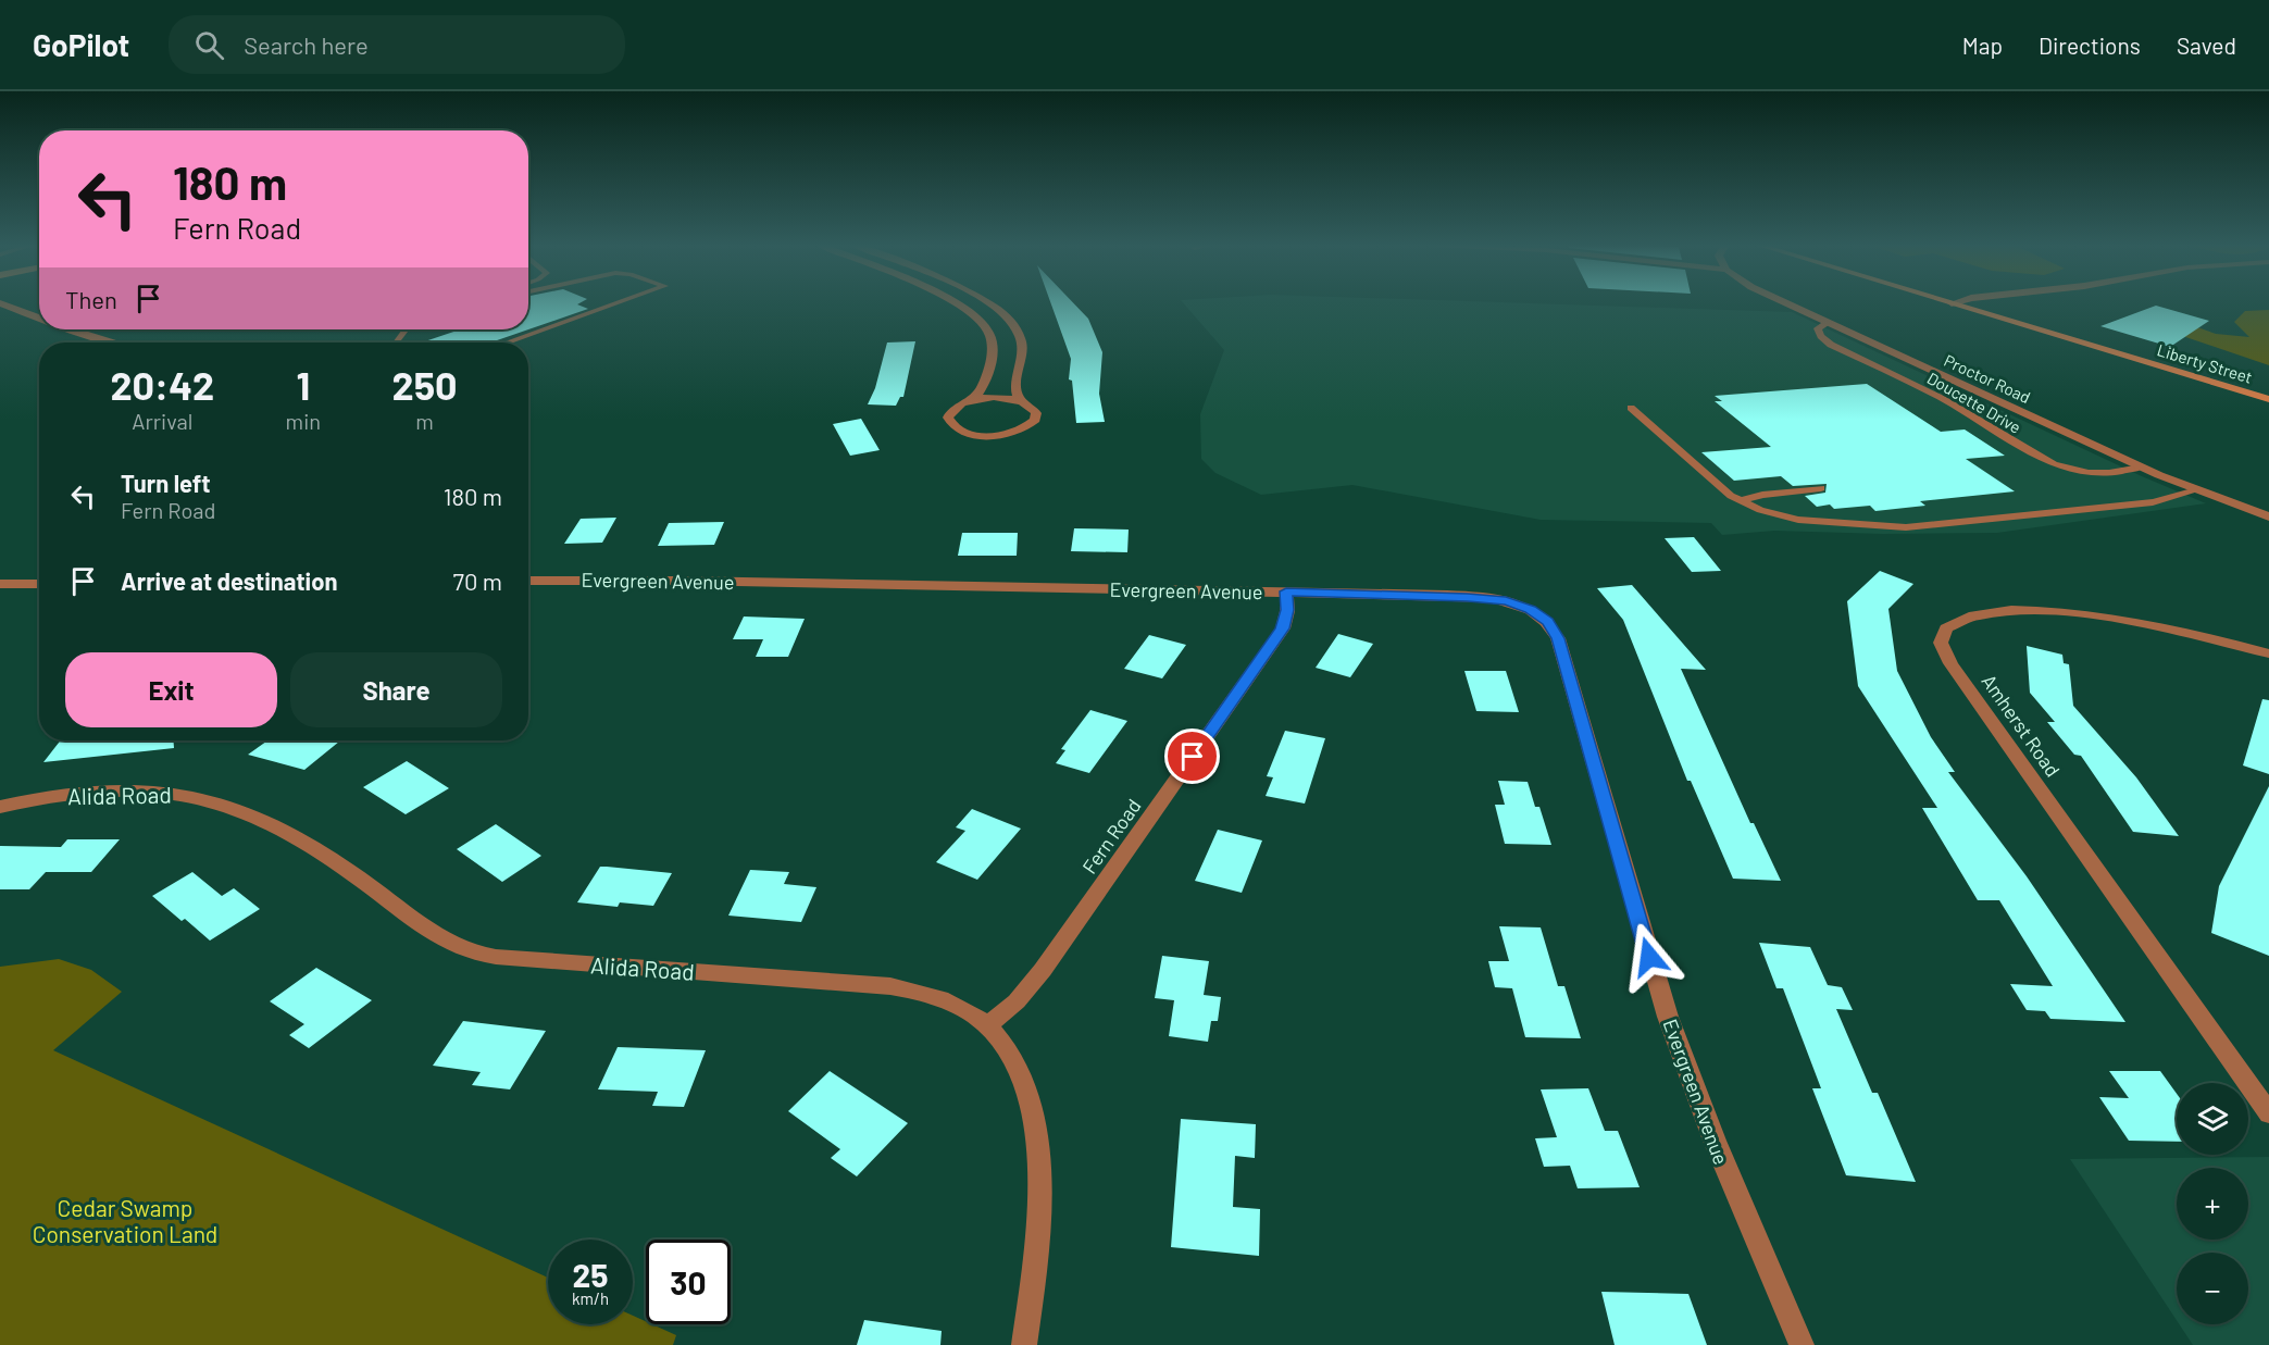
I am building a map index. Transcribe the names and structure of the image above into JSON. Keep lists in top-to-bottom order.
{
  "streets": {
    "main road": ["Liberty Street"],
    "street": [
      "Proctor Road",
      "Evergreen Avenue",
      "Amherst Road",
      "Alida Road",
      "Fern Road"
    ],
    "lane": ["Doucette Drive"]
  },
  "crossings": [
    ["Proctor Road", "Doucette Drive"],
    ["Evergreen Avenue", "Fern Road"],
    ["Alida Road", "Fern Road"]
  ],
  "parks": ["Cedar Swamp Conservation Land"],
  "page": {
    "header": "GoPilot",
    "search": "Search here",
    "nav": ["Map", "Directions", "Saved"],
    "turn": ["180 m", "Fern Road"],
    "then": "Then",
    "eta": [
      "20:42",
      "Arrival",
      "1",
      "min",
      "250",
      "m"
    ],
    "list": [
      {
        "name": "Turn left",
        "note": "Fern Road",
        "value": "180 m"
      },
      {
        "name": "Arrive at destination",
        "value": "70 m"
      }
    ],
    "buttons": ["Exit", "Share"],
    "map_buttons": ["+", "−"],
    "speed": "25 km/h",
    "limit": "30"
  }
}
